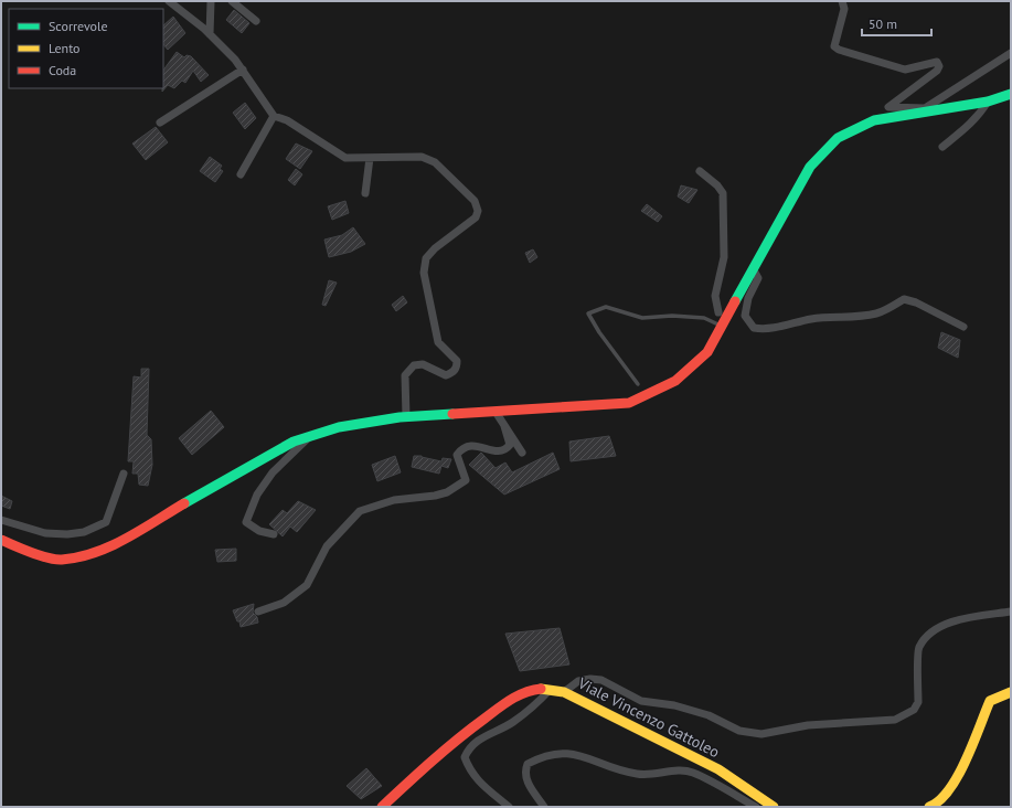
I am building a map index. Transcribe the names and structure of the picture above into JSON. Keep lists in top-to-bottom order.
{
  "streets": {
    "main road": ["Viale Vincenzo Gattoleo"]
  },
  "legend": ["Scorrevole", "Lento", "Coda"],
  "scale_bar": "50 m"
}
